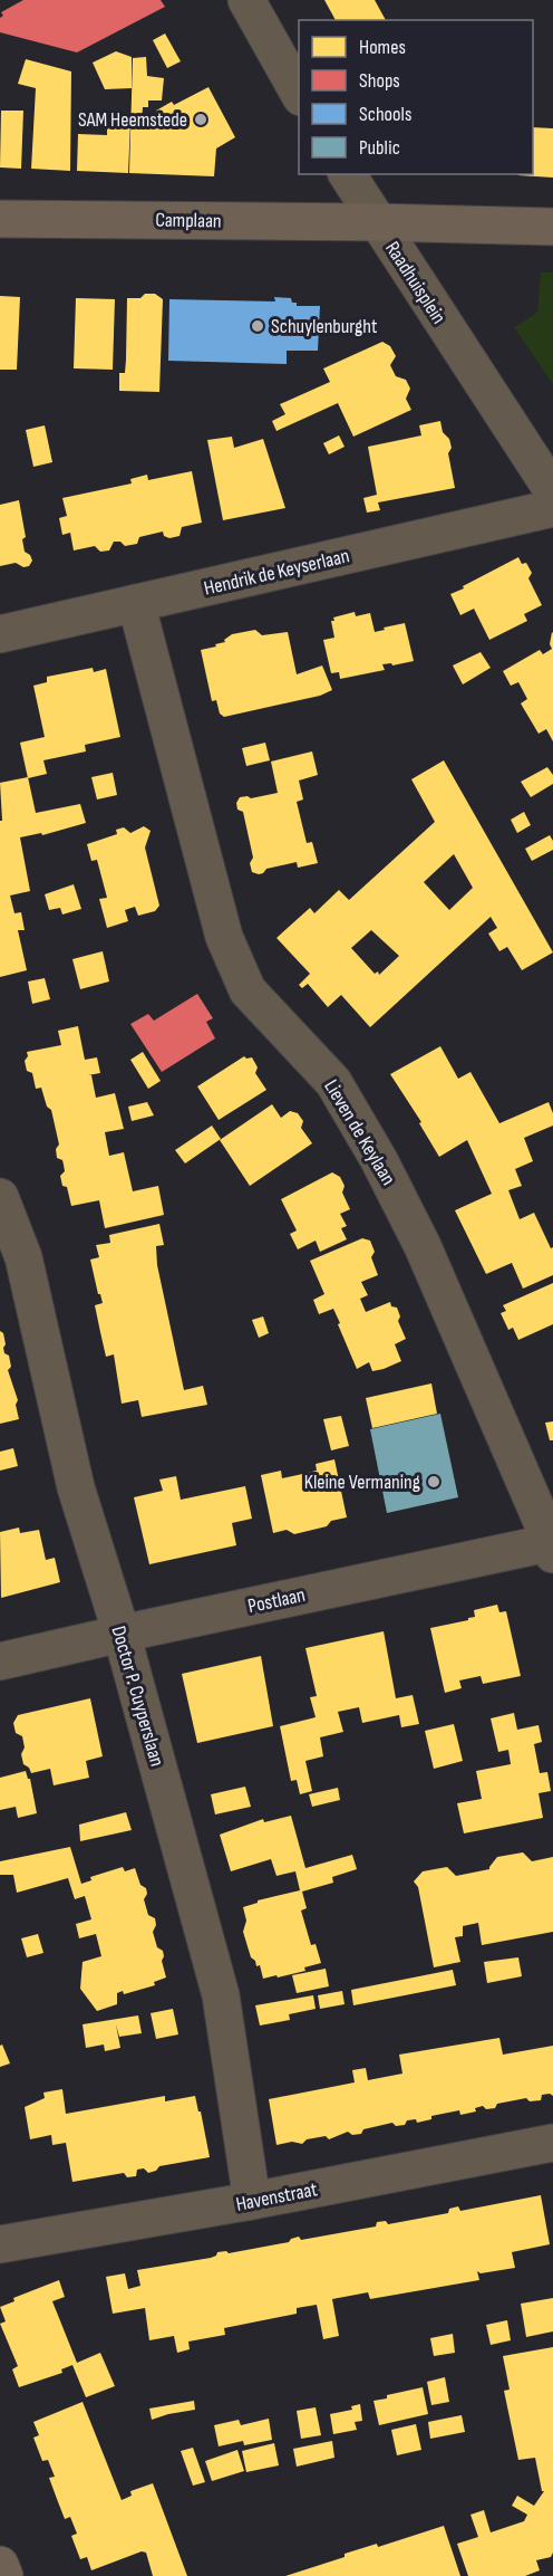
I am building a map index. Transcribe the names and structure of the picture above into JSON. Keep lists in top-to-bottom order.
{
  "streets": {
    "main road": ["Camplaan", "Raadhuisplein"],
    "street": [
      "Hendrik de Keyserlaan",
      "Lieven de Keylaan",
      "Postlaan",
      "Doctor P. Cuyperslaan",
      "Havenstraat"
    ]
  },
  "crossings": [
    ["Camplaan", "Raadhuisplein"],
    ["Hendrik de Keyserlaan", "Lieven de Keylaan"],
    ["Lieven de Keylaan", "Postlaan"],
    ["Postlaan", "Doctor P. Cuyperslaan"],
    ["Doctor P. Cuyperslaan", "Havenstraat"]
  ],
  "places": ["SAM Heemstede", "Schuylenburght", "Kleine Vermaning"],
  "legend": [
    "Homes",
    "Shops",
    "Schools",
    "Public"
  ]
}
